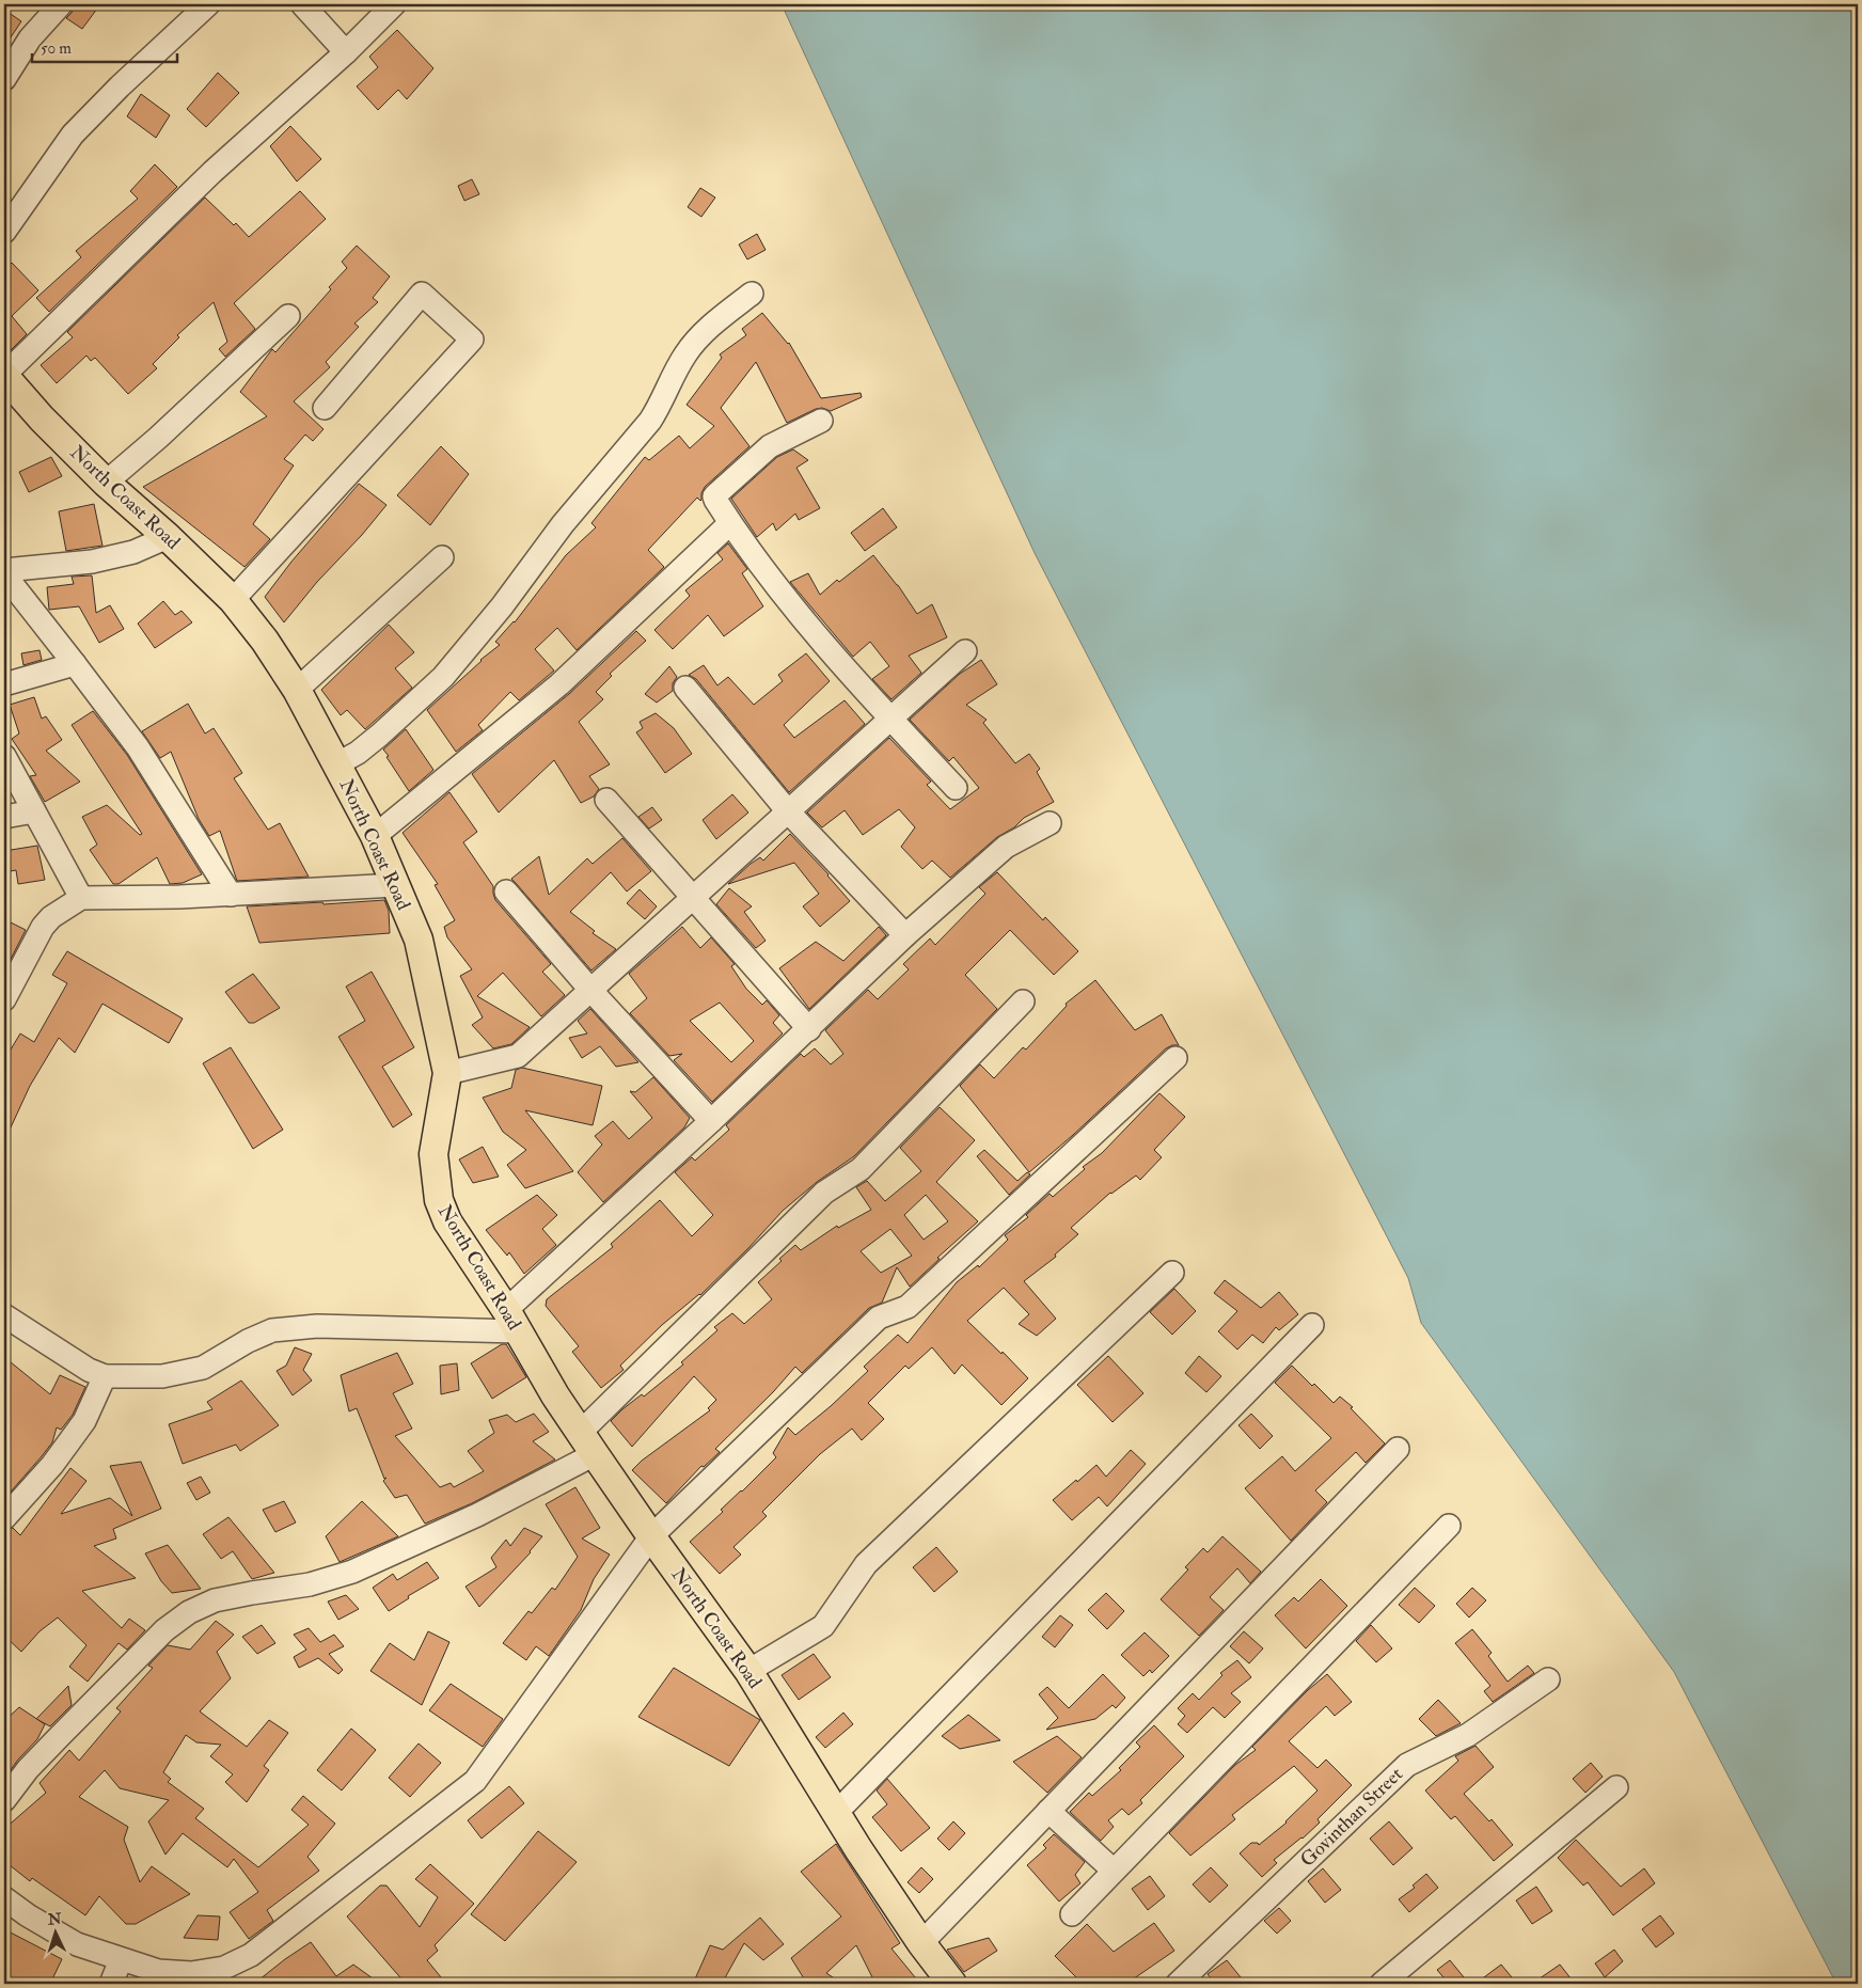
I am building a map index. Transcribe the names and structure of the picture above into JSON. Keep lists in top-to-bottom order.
{
  "streets": {
    "main road": ["North Coast Road"],
    "street": ["Govinthan Street"]
  },
  "scale_bar": "50 m",
  "north": "top"
}
